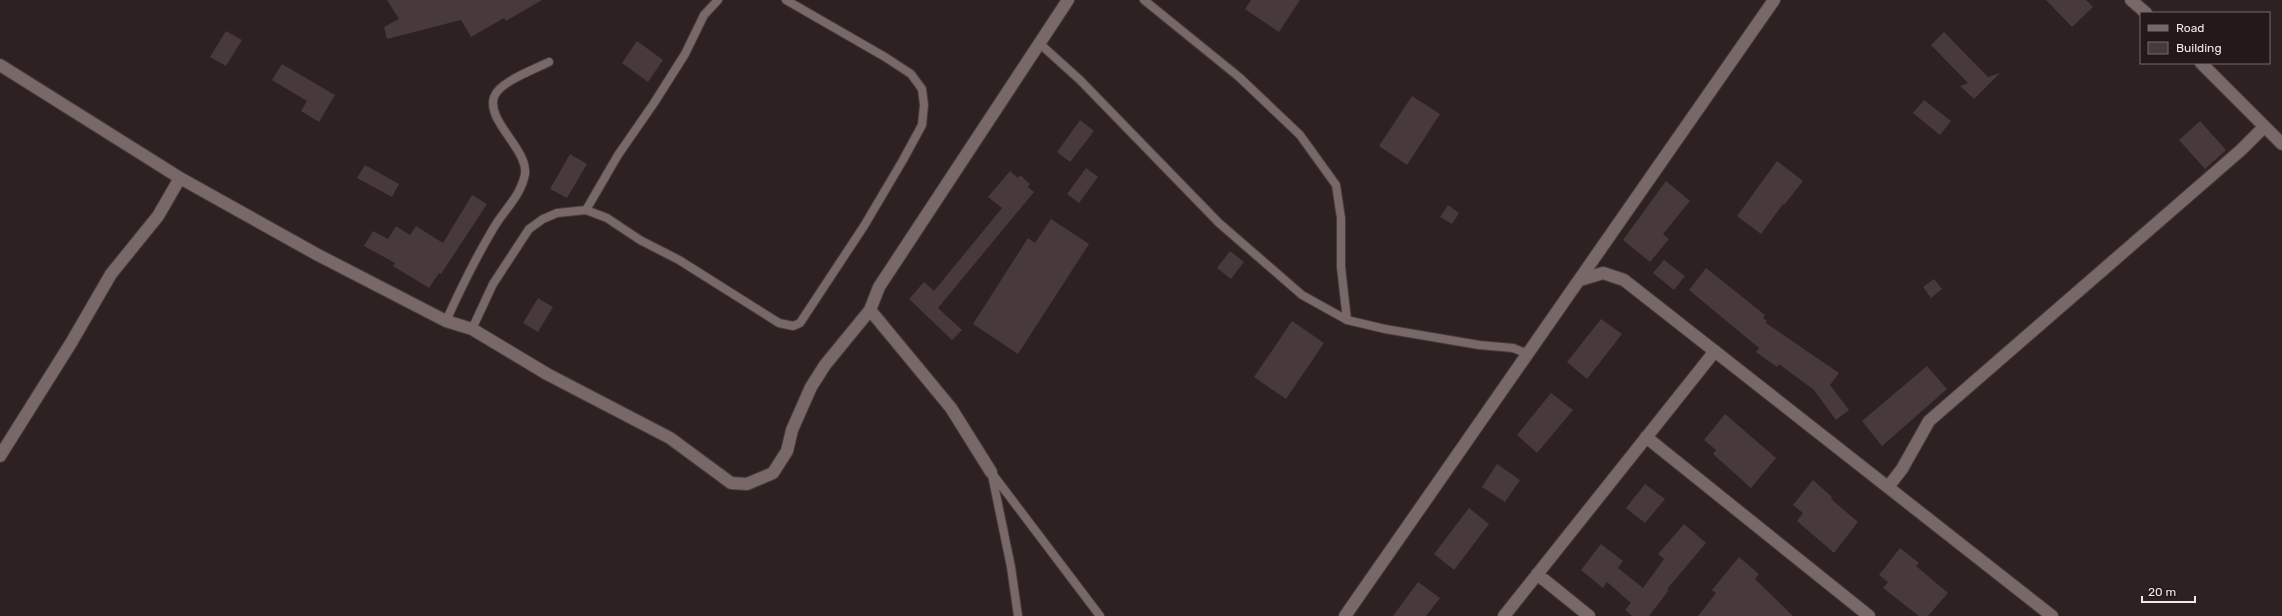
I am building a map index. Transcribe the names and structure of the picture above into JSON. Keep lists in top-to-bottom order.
{
  "legend": ["Road", "Building"],
  "scale_bar": "20 m"
}
